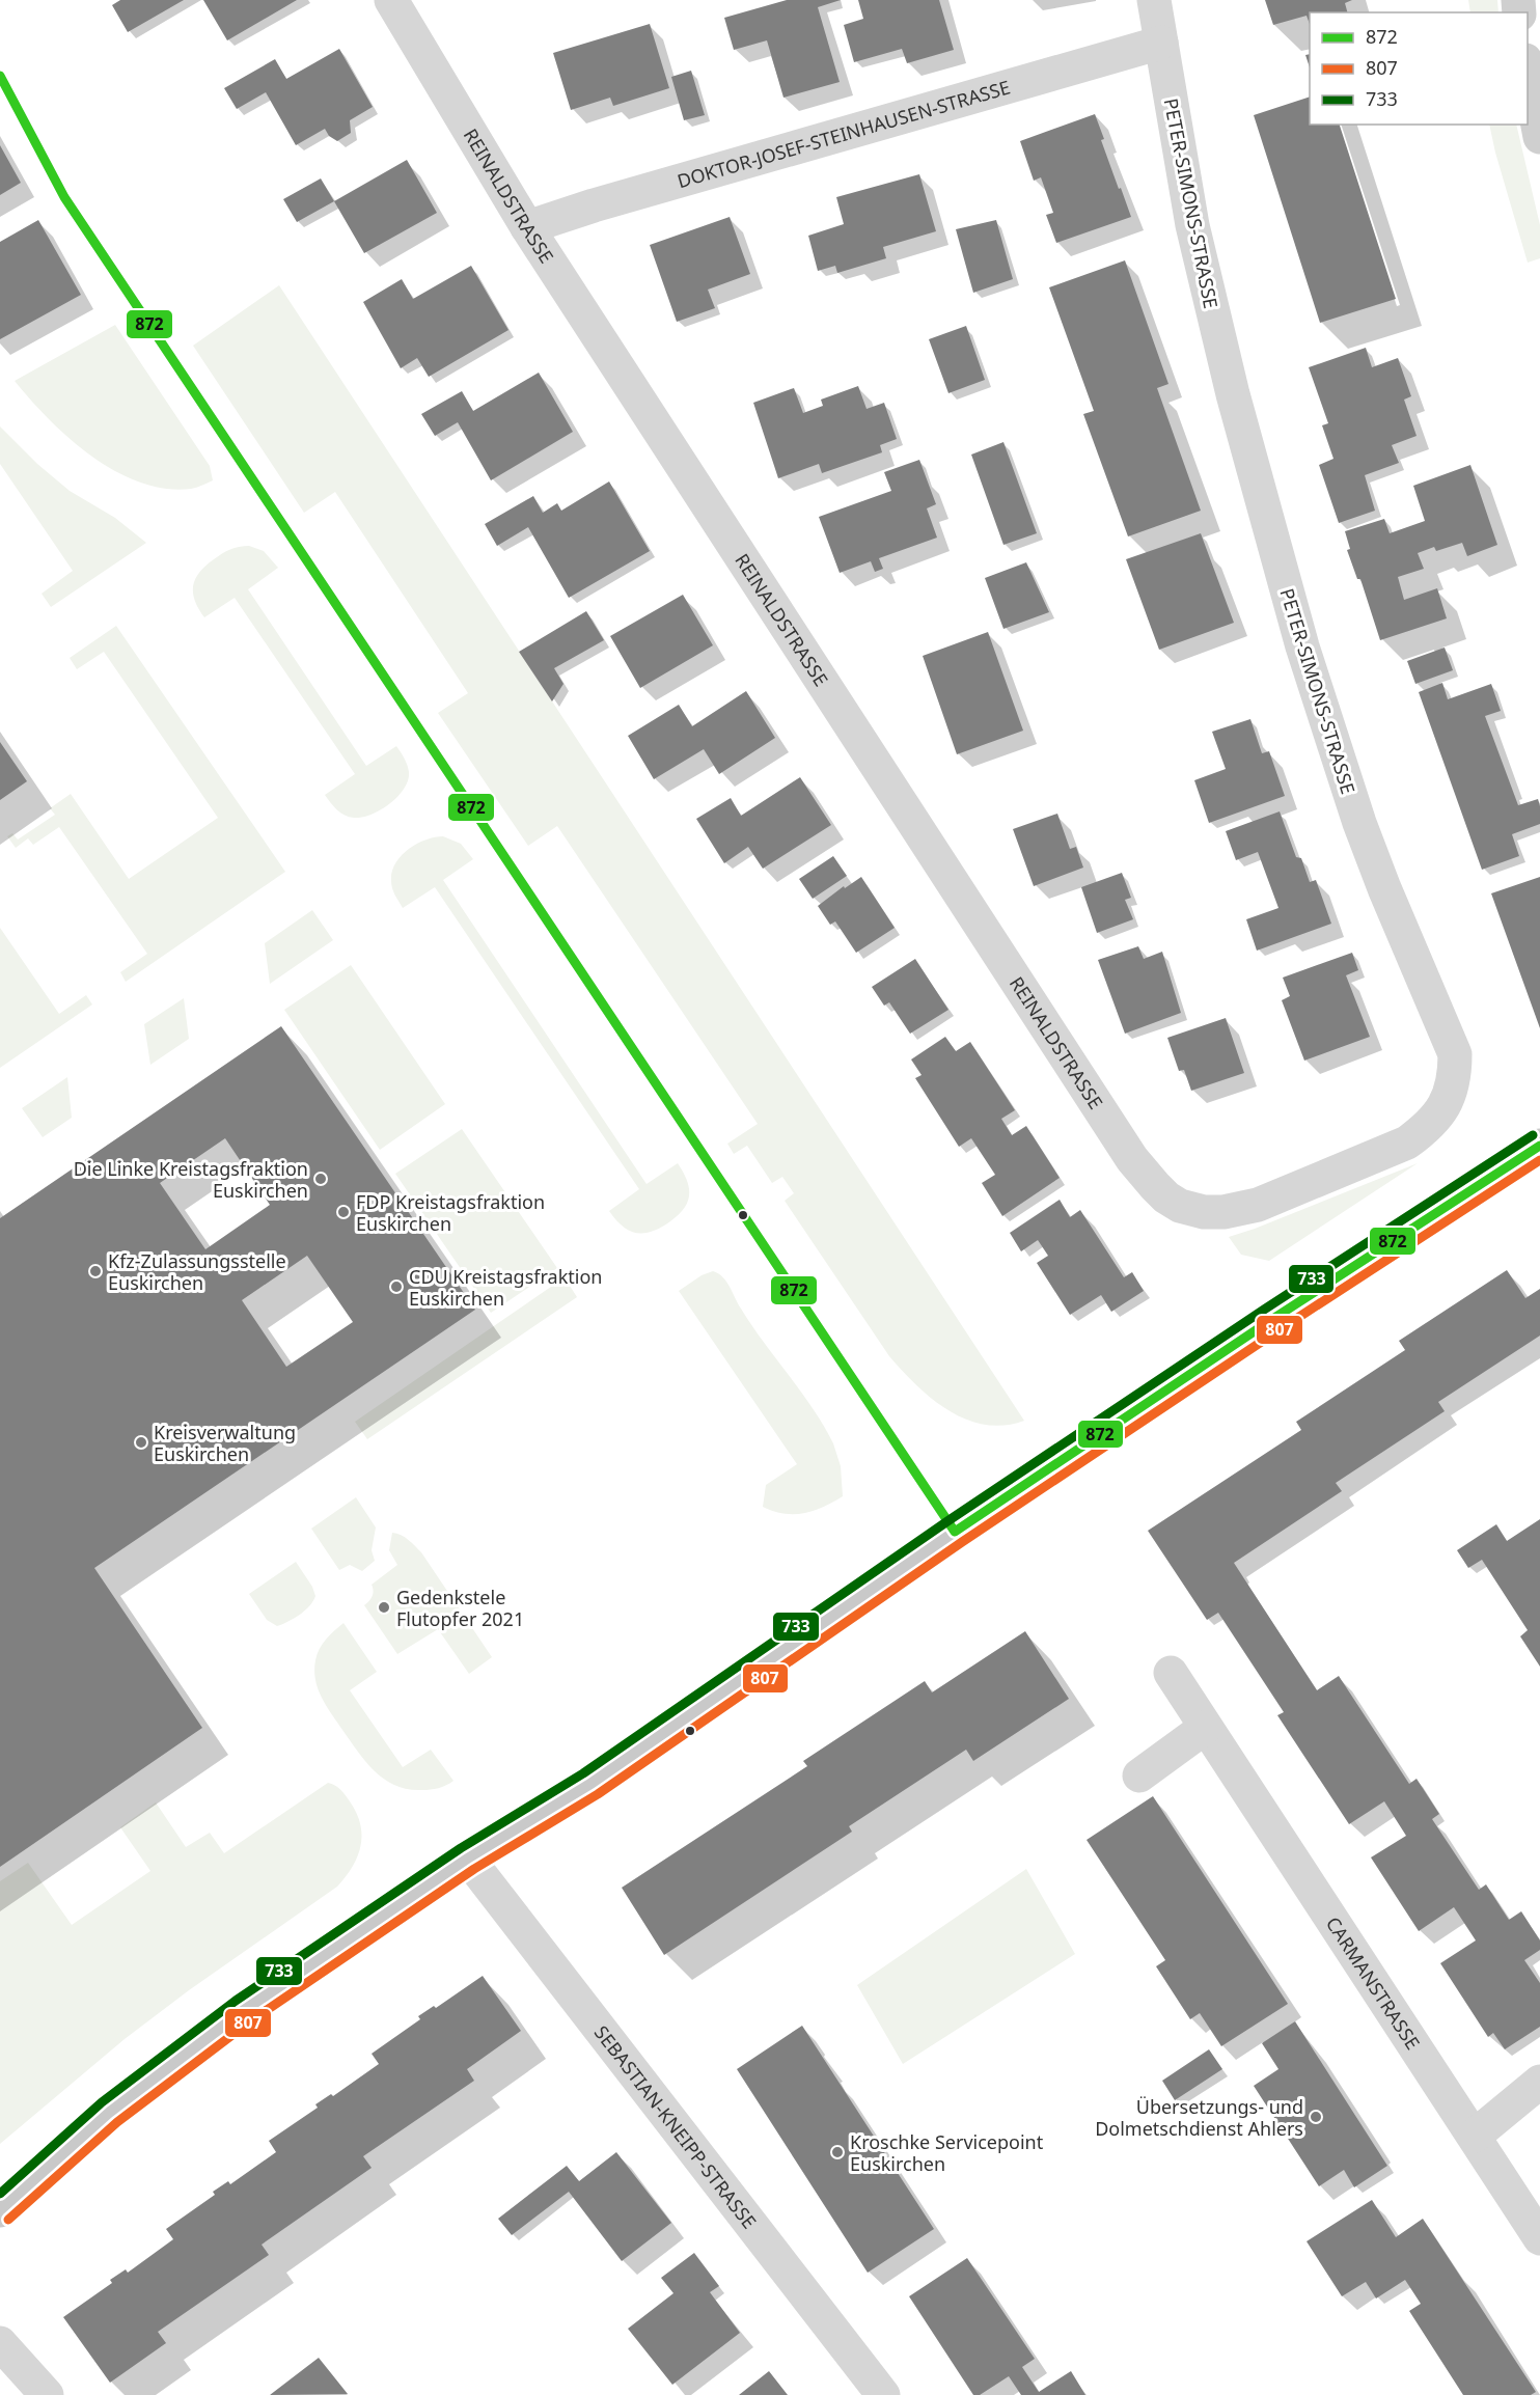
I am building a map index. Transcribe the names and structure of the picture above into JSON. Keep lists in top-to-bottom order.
{
  "streets": {
    "street": [
      "DOKTOR-JOSEF-STEINHAUSEN-STRASSE",
      "REINALDSTRASSE",
      "PETER-SIMONS-STRASSE",
      "CARMANSTRASSE",
      "SEBASTIAN-KNEIPP-STRASSE"
    ]
  },
  "crossings": [
    ["DOKTOR-JOSEF-STEINHAUSEN-STRASSE", "REINALDSTRASSE"],
    ["DOKTOR-JOSEF-STEINHAUSEN-STRASSE", "PETER-SIMONS-STRASSE"],
    ["REINALDSTRASSE", "PETER-SIMONS-STRASSE"]
  ],
  "places": [
    "Die Linke Kreistagsfraktion Euskirchen",
    "FDP Kreistagsfraktion Euskirchen",
    "Kfz-Zulassungsstelle Euskirchen",
    "CDU Kreistagsfraktion Euskirchen",
    "Kreisverwaltung Euskirchen",
    "Gedenkstele Flutopfer 2021",
    "Übersetzungs- und Dolmetschdienst Ahlers",
    "Kroschke Servicepoint Euskirchen"
  ],
  "lines": ["transit line 872", "transit line 733", "transit line 807"],
  "legend": ["872", "807", "733"]
}
